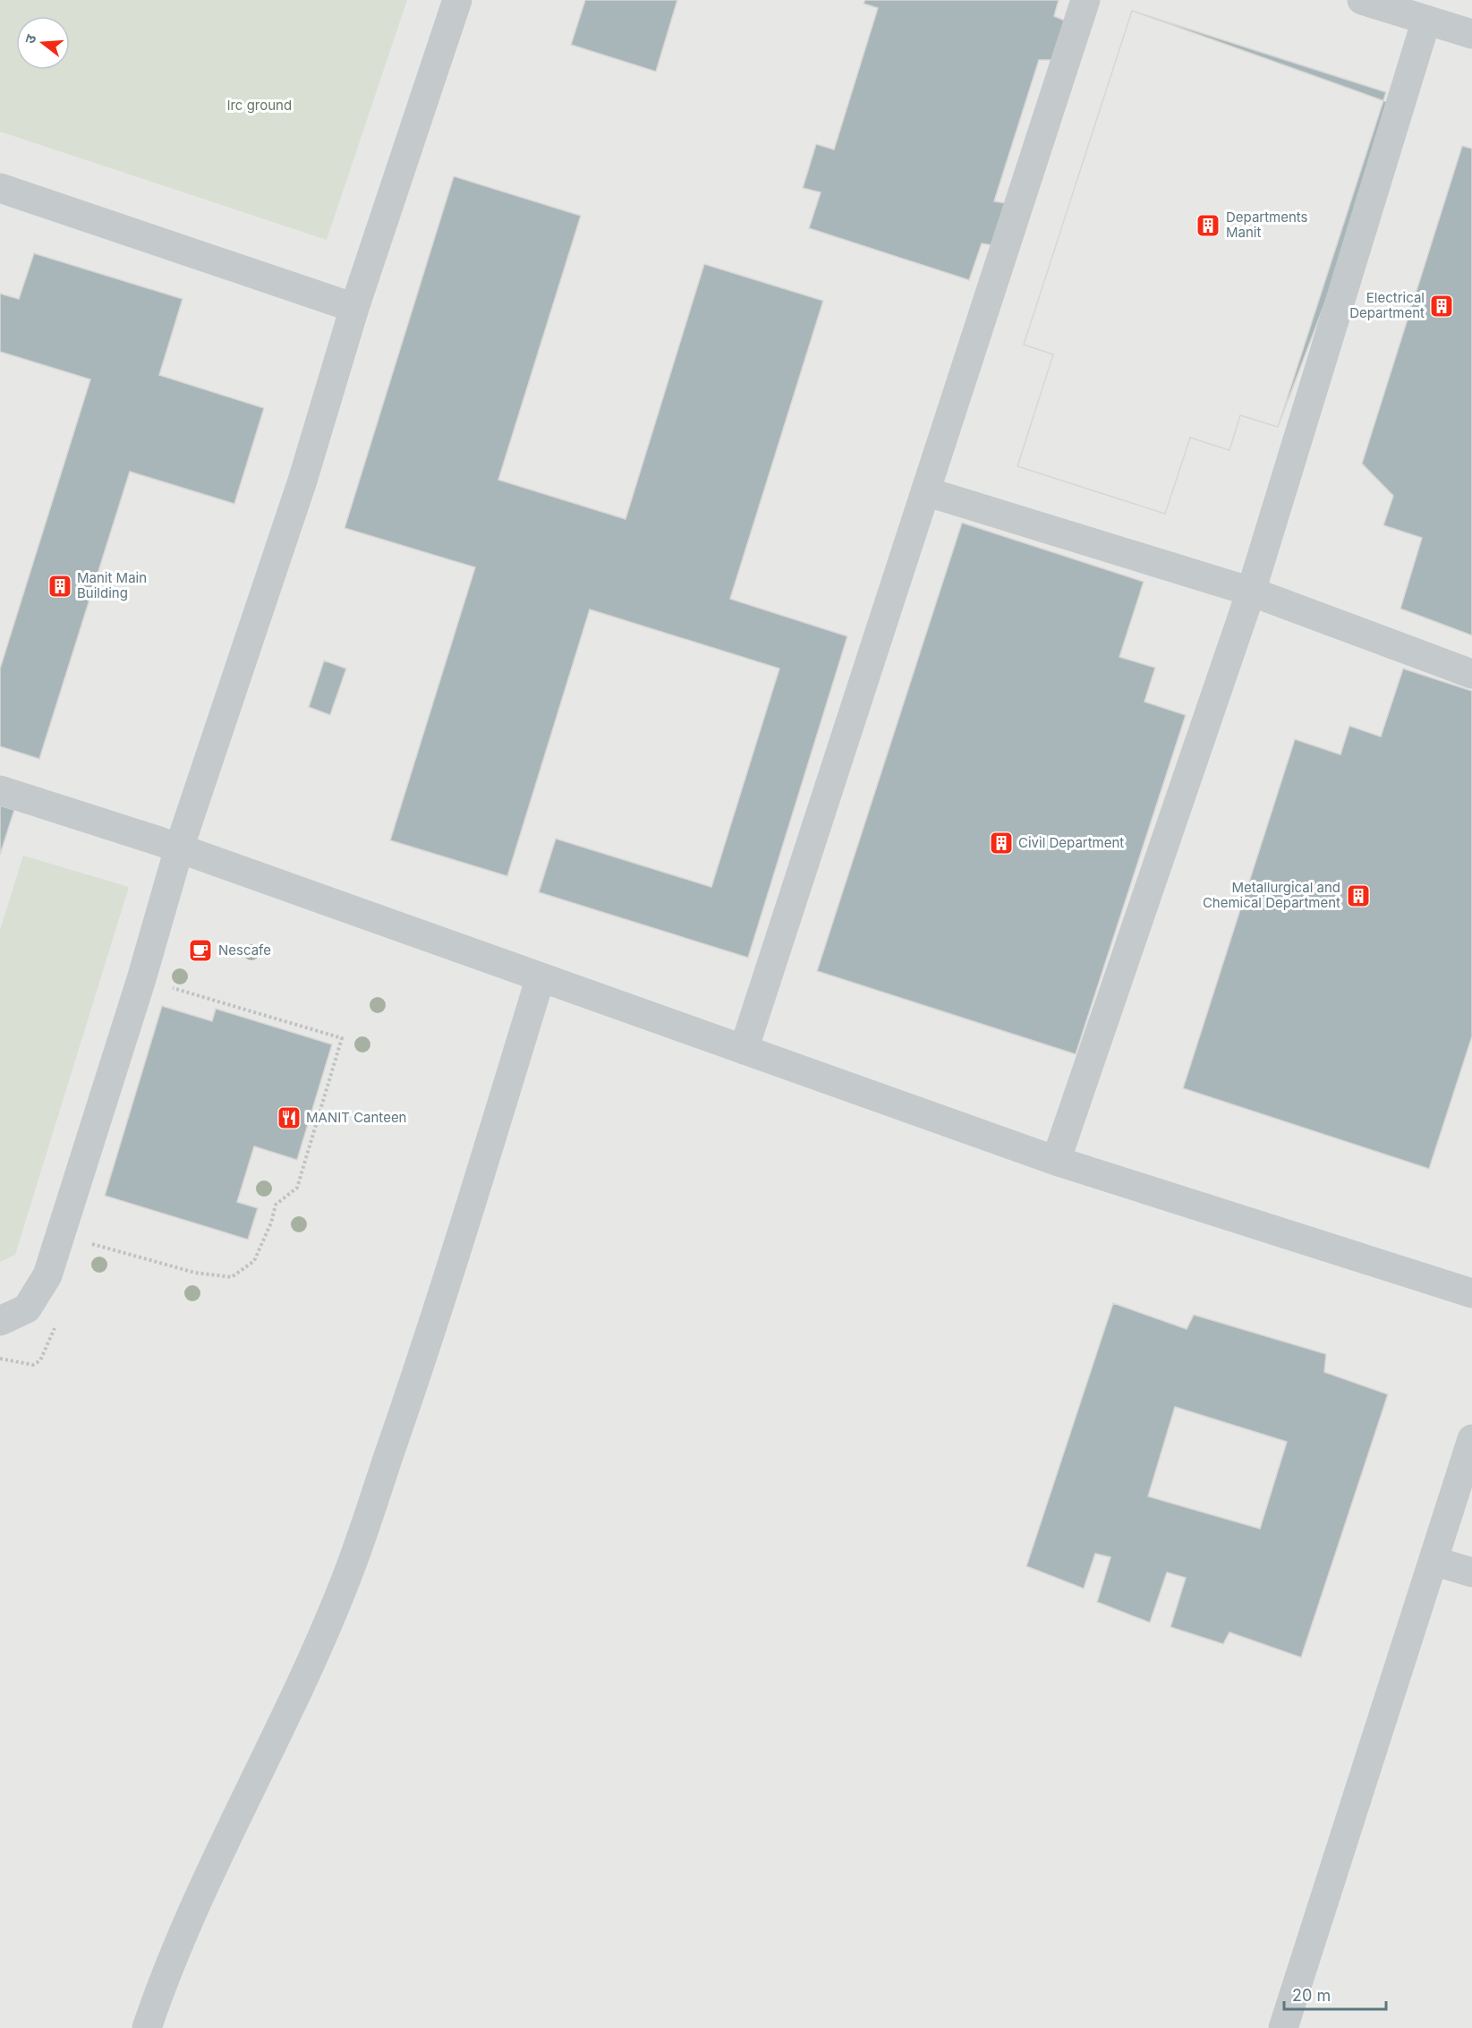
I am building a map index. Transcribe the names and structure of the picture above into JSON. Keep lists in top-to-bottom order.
{
  "parks": ["lrc ground"],
  "places": {
    "building": [
      "Departments Manit",
      "Electrical Department",
      "Manit Main Building",
      "Civil Department",
      "Metallurgical and Chemical Department"
    ],
    "cafe": ["Nescafe"],
    "restaurant": ["MANIT Canteen"]
  },
  "scale_bar": "20 m",
  "north": "left"
}
